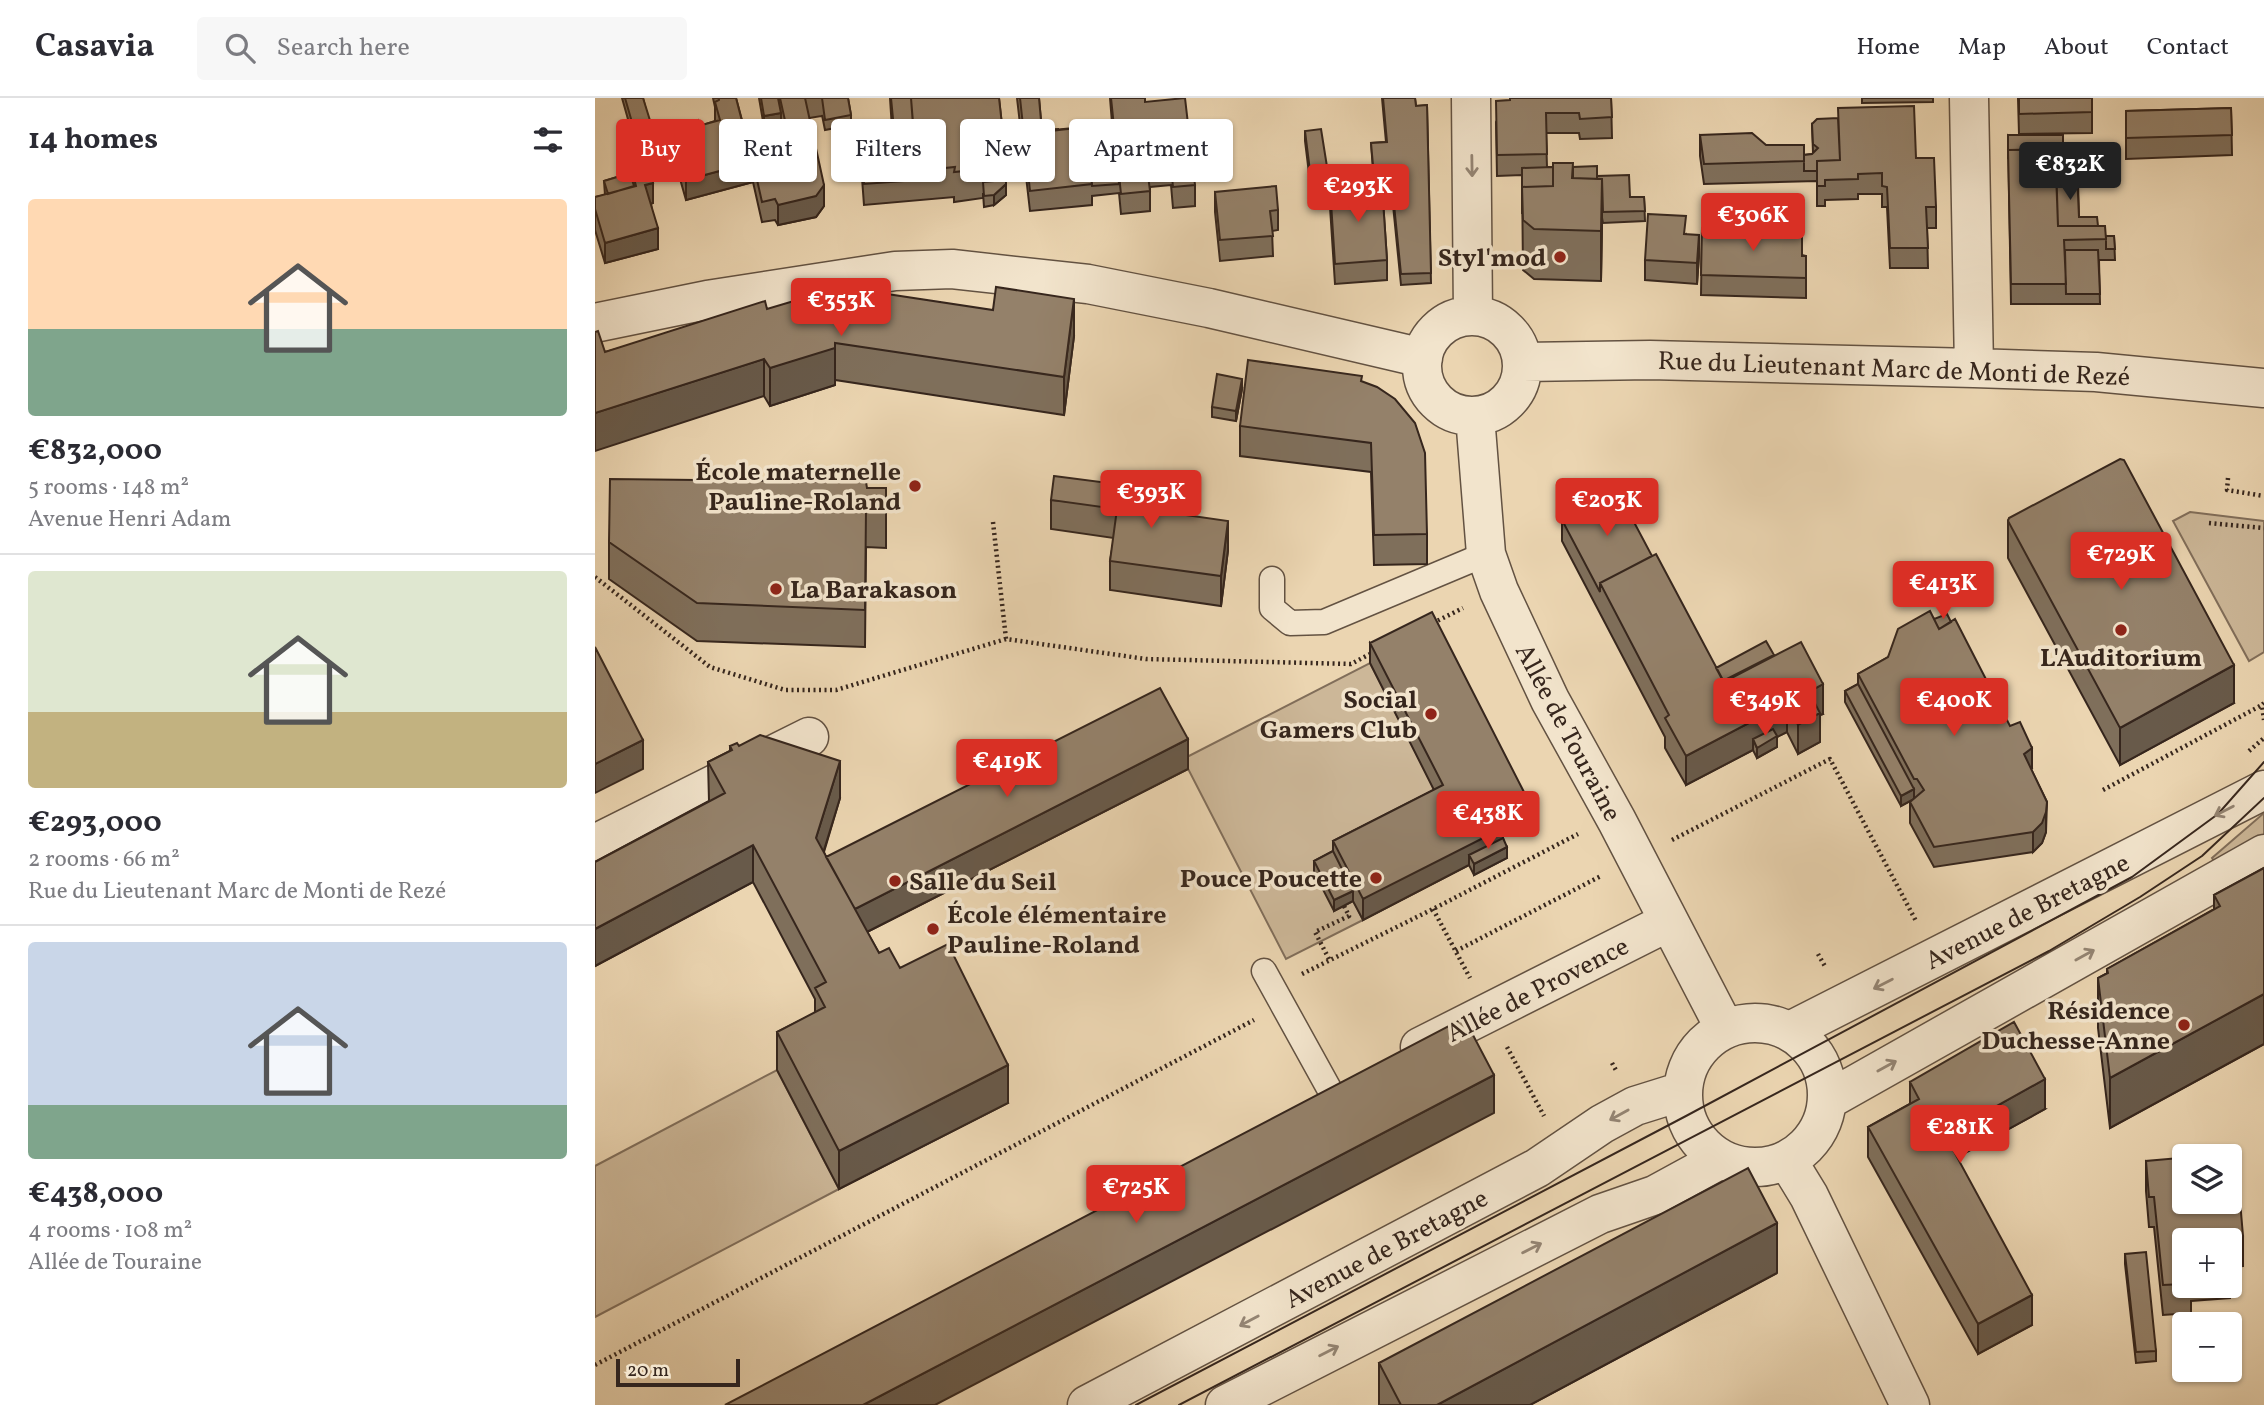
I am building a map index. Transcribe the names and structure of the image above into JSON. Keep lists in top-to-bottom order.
{
  "streets": {
    "street": [
      "Rue du Lieutenant Marc de Monti de Rezé",
      "Allée de Touraine",
      "Avenue de Bretagne",
      "Allée de Provence"
    ]
  },
  "crossings": [
    ["Rue du Lieutenant Marc de Monti de Rezé", "Allée de Touraine"],
    ["Allée de Touraine", "Avenue de Bretagne"],
    ["Allée de Touraine", "Allée de Provence"]
  ],
  "places": [
    "Styl'mod",
    "École maternelle Pauline-Roland",
    "La Barakason",
    "L'Auditorium",
    "Social Gamers Club",
    "Pouce Poucette",
    "Salle du Seil",
    "École élémentaire Pauline-Roland",
    "Résidence Duchesse-Anne"
  ],
  "scale_bar": "20 m",
  "page": {
    "header": "Casavia",
    "search": "Search here",
    "nav": [
      "Home",
      "Map",
      "About",
      "Contact"
    ],
    "heading": "14 homes",
    "chip": [
      "Buy",
      "Rent",
      "Filters",
      "New",
      "Apartment"
    ],
    "price": [
      "€832K",
      "€293K",
      "€306K",
      "€353K",
      "€393K",
      "€203K",
      "€729K",
      "€413K",
      "€349K",
      "€400K",
      "€419K",
      "€438K",
      "€281K",
      "€725K"
    ],
    "list": [
      {
        "name": "€832,000",
        "note": "5 rooms · 148 m² · Avenue Henri Adam"
      },
      {
        "name": "€293,000",
        "note": "2 rooms · 66 m² · Rue du Lieutenant Marc de Monti de Rezé"
      },
      {
        "name": "€438,000",
        "note": "4 rooms · 108 m² · Allée de Touraine"
      }
    ],
    "map_buttons": ["+", "−"],
    "scale": "20 m"
  }
}
